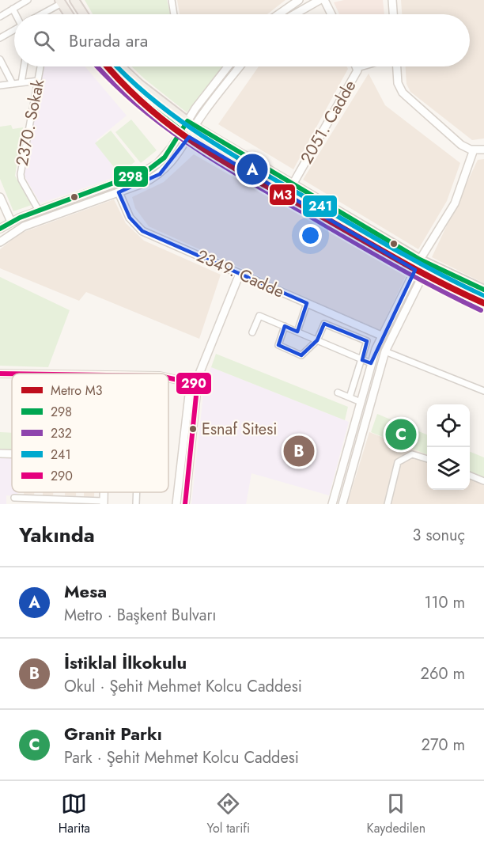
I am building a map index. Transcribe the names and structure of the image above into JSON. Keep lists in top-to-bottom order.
{
  "streets": {
    "street": ["2051. Cadde", "2370. Sokak", "2349. Cadde"]
  },
  "places": ["Esnaf Sitesi"],
  "lines": [
    "metro line M3",
    "transit line 298",
    "transit line 232",
    "transit line 241",
    "transit line 290"
  ],
  "legend": [
    "Metro M3",
    "298",
    "232",
    "241",
    "290"
  ],
  "page": {
    "search": "Burada ara",
    "pins": ["A", "C", "B"],
    "heading": ["Yakında", "3 sonuç"],
    "list": [
      {
        "mark": "A",
        "name": "Mesa",
        "note": "Metro · Başkent Bulvarı",
        "value": "110 m"
      },
      {
        "mark": "B",
        "name": "İstiklal İlkokulu",
        "note": "Okul · Şehit Mehmet Kolcu Caddesi",
        "value": "260 m"
      },
      {
        "mark": "C",
        "name": "Granit Parkı",
        "note": "Park · Şehit Mehmet Kolcu Caddesi",
        "value": "270 m"
      }
    ],
    "nav": ["Harita", "Yol tarifi", "Kaydedilen"]
  }
}
